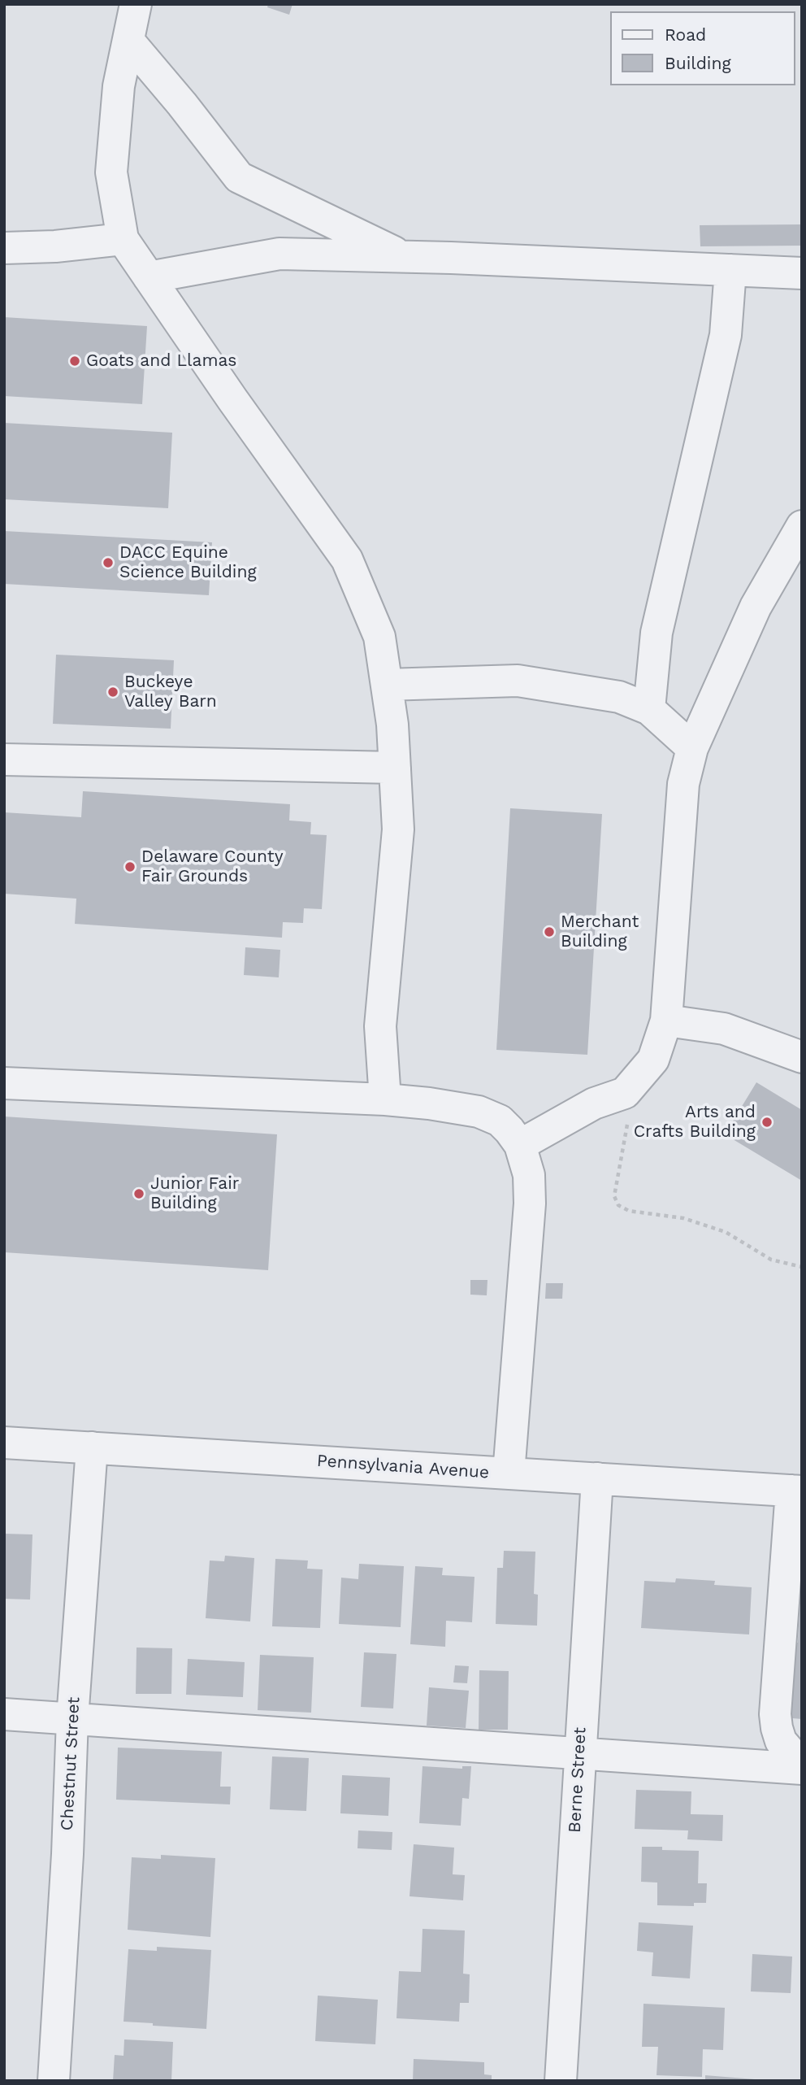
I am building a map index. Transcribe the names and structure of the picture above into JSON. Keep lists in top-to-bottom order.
{
  "streets": {
    "street": ["Pennsylvania Avenue", "Chestnut Street", "Berne Street"]
  },
  "crossings": [
    ["Pennsylvania Avenue", "Chestnut Street"],
    ["Pennsylvania Avenue", "Berne Street"]
  ],
  "places": [
    "Goats and Llamas",
    "DACC Equine Science Building",
    "Buckeye Valley Barn",
    "Delaware County Fair Grounds",
    "Merchant Building",
    "Arts and Crafts Building",
    "Junior Fair Building"
  ],
  "legend": ["Road", "Building"]
}
